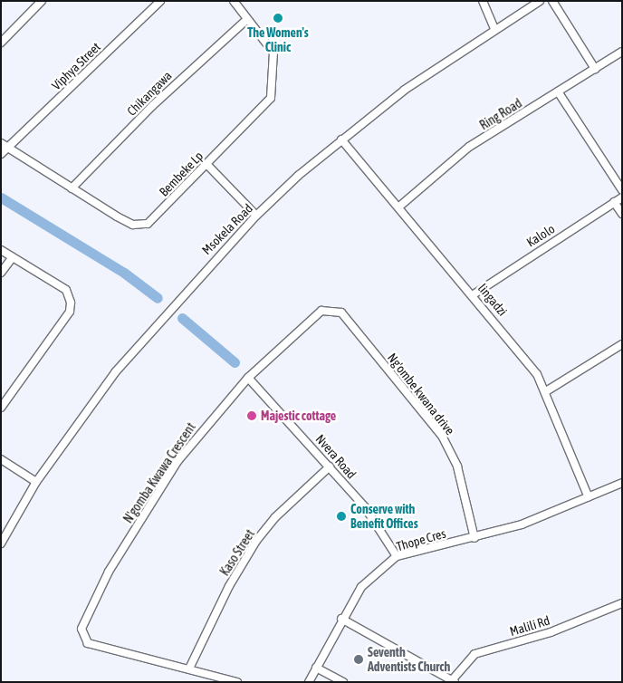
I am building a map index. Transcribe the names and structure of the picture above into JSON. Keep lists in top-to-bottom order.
{
  "streets": {
    "street": [
      "Viphya Street",
      "Chikangawa",
      "Ring Road",
      "Bembeke Lp",
      "Msokela Road",
      "Kalolo",
      "lingadzi",
      "Ng'ombe kwana drive",
      "Nvera Road",
      "N'gomba Kwawa Crescent",
      "Thope Cres",
      "Kaso Street",
      "Malili Rd"
    ]
  },
  "crossings": [
    ["Viphya Street", "Bembeke Lp"],
    ["Chikangawa", "Bembeke Lp"],
    ["Ring Road", "lingadzi"],
    ["Msokela Road", "lingadzi"],
    ["Kalolo", "lingadzi"],
    ["lingadzi", "Thope Cres"],
    ["Ng'ombe kwana drive", "N'gomba Kwawa Crescent"],
    ["Ng'ombe kwana drive", "Thope Cres"],
    ["Nvera Road", "N'gomba Kwawa Crescent"],
    ["Nvera Road", "Thope Cres"],
    ["Nvera Road", "Kaso Street"],
    ["N'gomba Kwawa Crescent", "Kaso Street"]
  ],
  "places": [
    "The Women's Clinic",
    "Majestic cottage",
    "Conserve with Benefit Offices",
    "Seventh Adventists Church"
  ]
}
